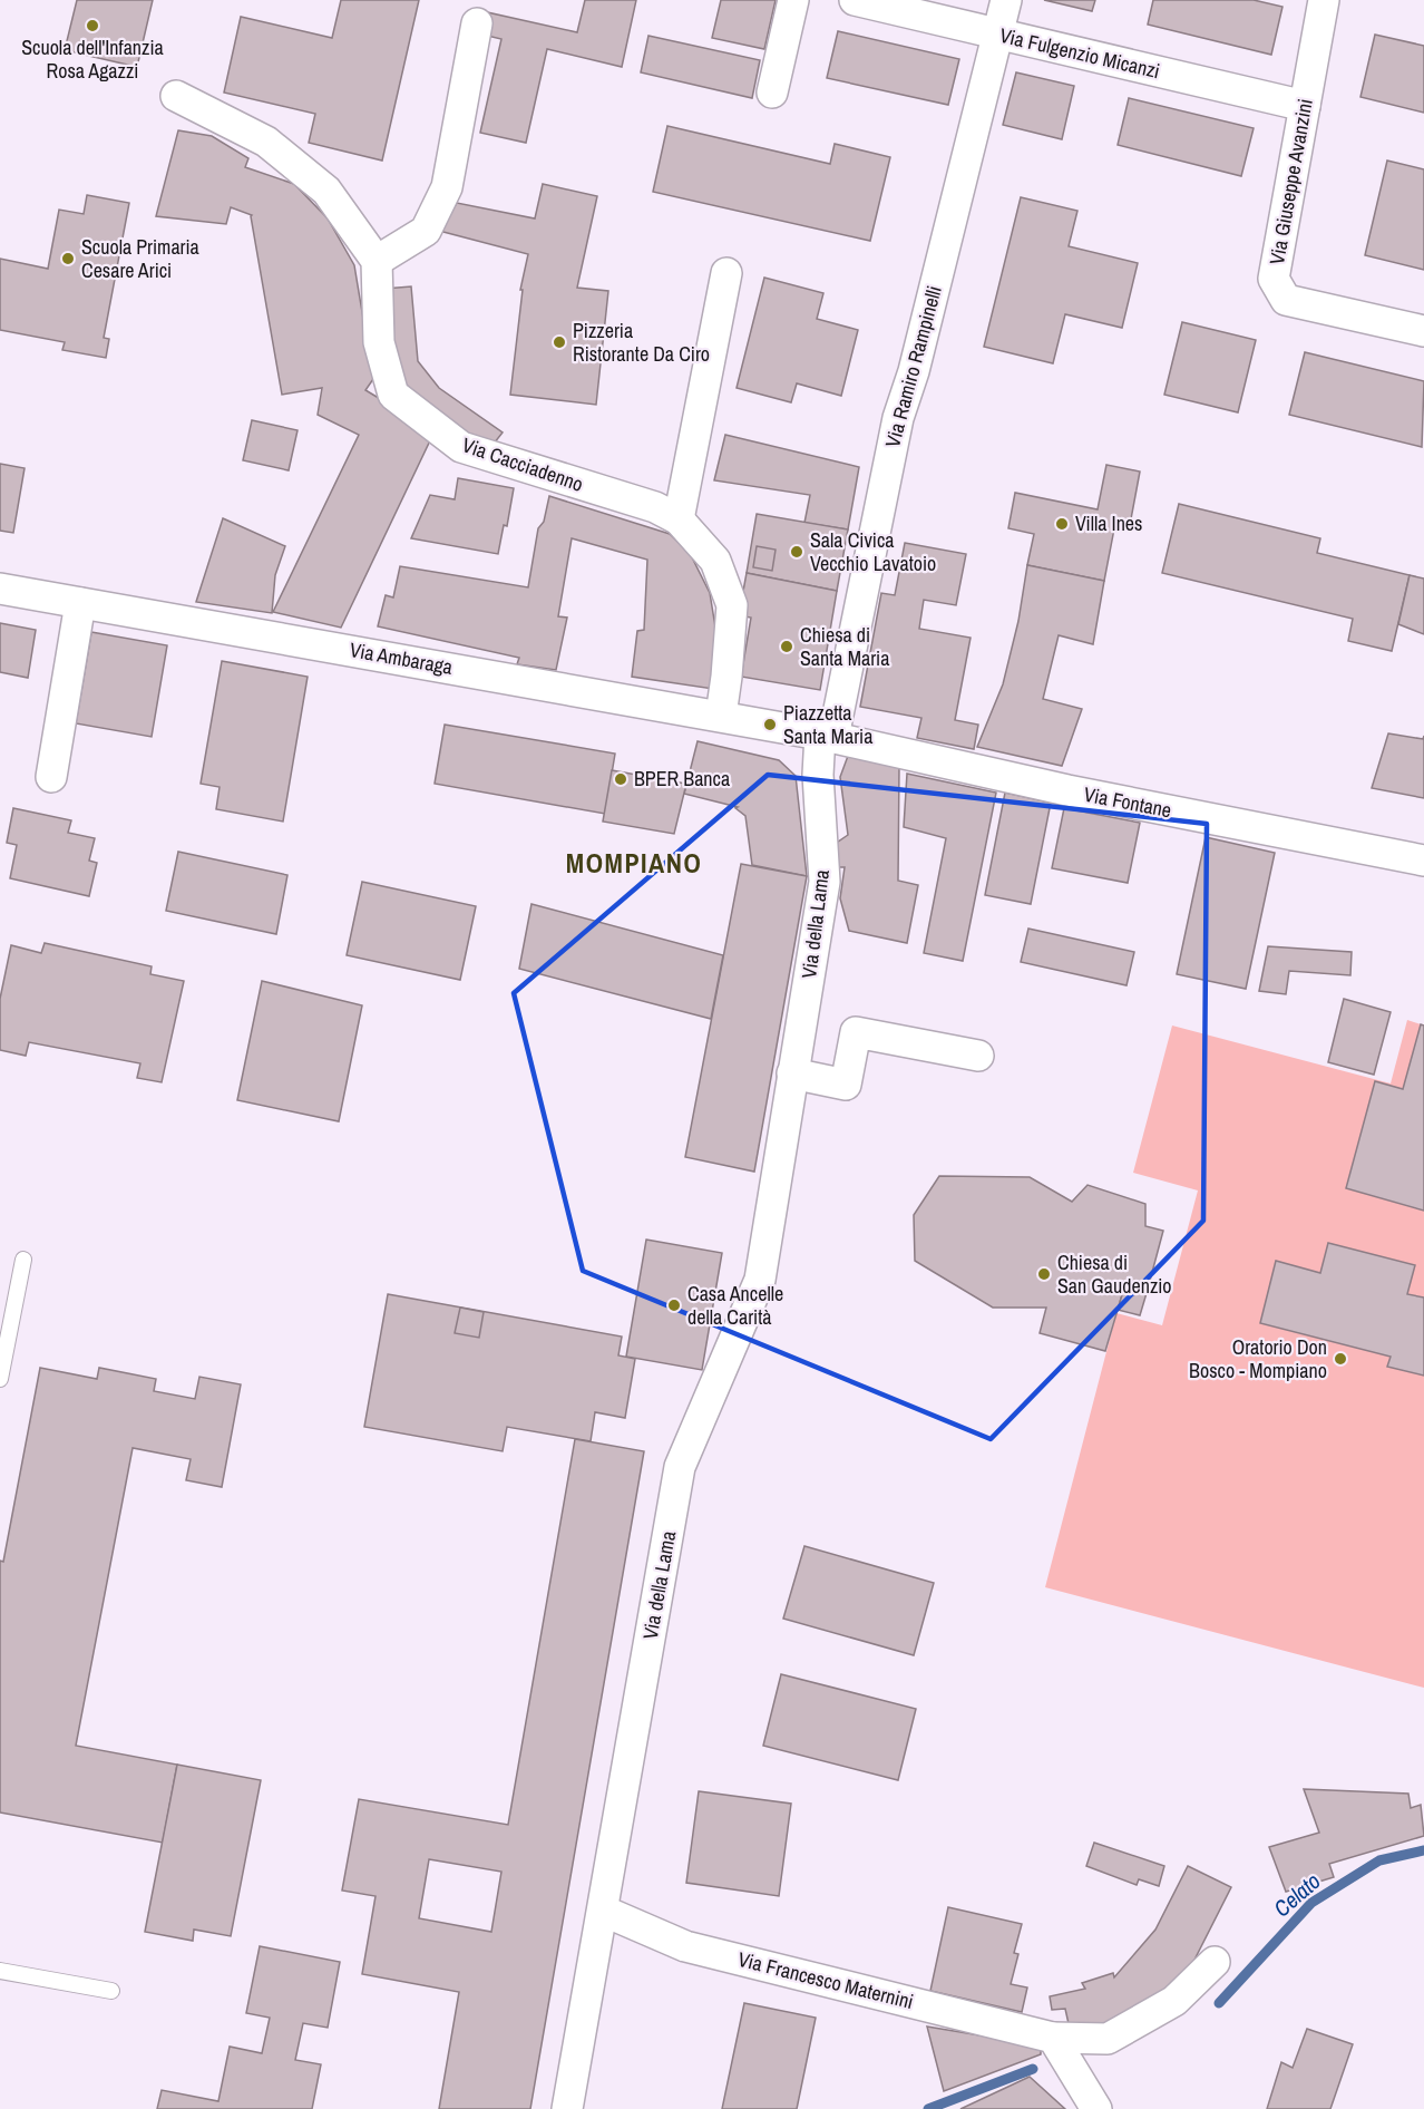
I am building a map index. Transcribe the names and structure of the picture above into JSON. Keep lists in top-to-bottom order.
{
  "streets": {
    "street": [
      "Via Fulgenzio Micanzi",
      "Via Giuseppe Avanzini",
      "Via Ramiro Rampinelli",
      "Via Cacciadenno",
      "Via Ambaraga",
      "Via Fontane",
      "Via della Lama",
      "Via Francesco Maternini"
    ]
  },
  "crossings": [
    ["Via Fulgenzio Micanzi", "Via Giuseppe Avanzini"],
    ["Via Fulgenzio Micanzi", "Via Ramiro Rampinelli"],
    ["Via Ramiro Rampinelli", "Via Fontane"],
    ["Via Ramiro Rampinelli", "Via della Lama"],
    ["Via Cacciadenno", "Via Ambaraga"],
    ["Via Fontane", "Via della Lama"],
    ["Via della Lama", "Via Francesco Maternini"]
  ],
  "districts": ["MOMPIANO"],
  "water": ["Celato"],
  "places": [
    "Scuola dell'Infanzia Rosa Agazzi",
    "Scuola Primaria Cesare Arici",
    "Pizzeria Ristorante Da Ciro",
    "Villa Ines",
    "Sala Civica Vecchio Lavatoio",
    "Chiesa di Santa Maria",
    "Piazzetta Santa Maria",
    "BPER Banca",
    "Chiesa di San Gaudenzio",
    "Casa Ancelle della Carità",
    "Oratorio Don Bosco - Mompiano"
  ]
}
